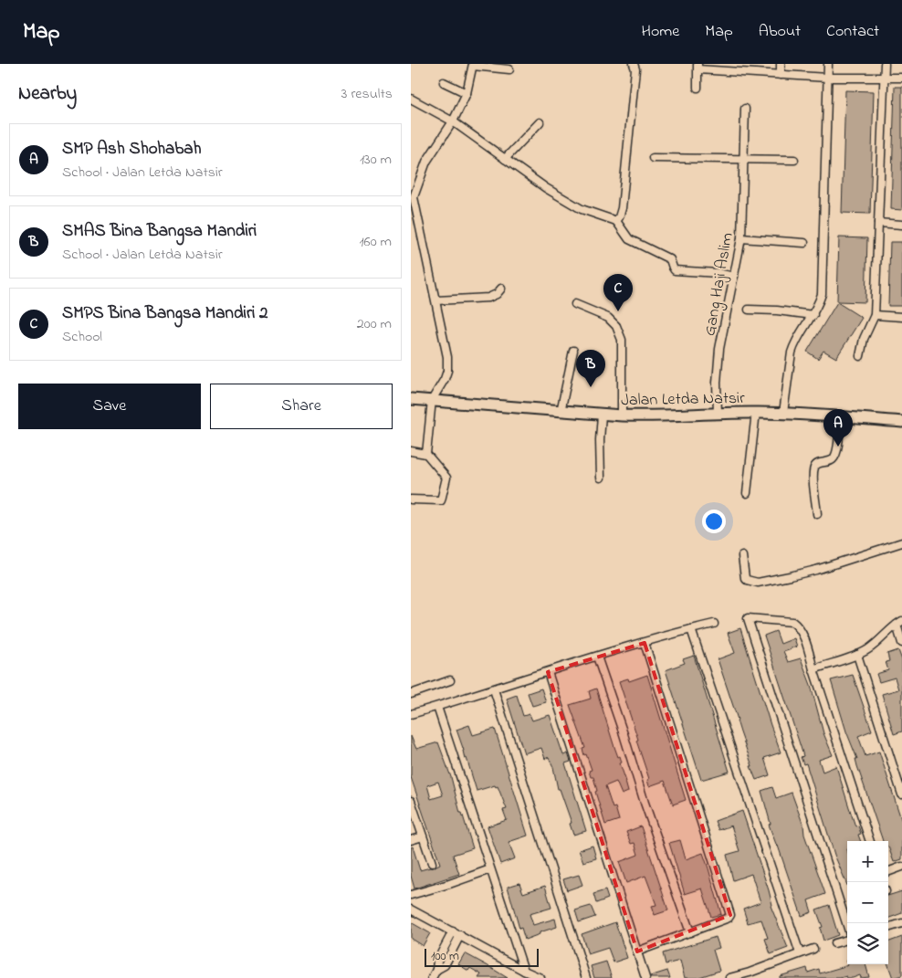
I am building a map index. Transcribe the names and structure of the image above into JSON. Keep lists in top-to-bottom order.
{
  "streets": {
    "main road": ["Jalan Letda Natsir"],
    "street": ["Gang Haji Aslim"]
  },
  "crossings": [
    ["Gang Haji Aslim", "Jalan Letda Natsir"]
  ],
  "scale_bar": "100 m",
  "page": {
    "header": "Map",
    "nav": [
      "Home",
      "Map",
      "About",
      "Contact"
    ],
    "heading": ["Nearby", "3 results"],
    "list": [
      {
        "mark": "A",
        "name": "SMP Ash Shohabah",
        "note": "School · Jalan Letda Natsir",
        "value": "130 m"
      },
      {
        "mark": "B",
        "name": "SMAS Bina Bangsa Mandiri",
        "note": "School · Jalan Letda Natsir",
        "value": "160 m"
      },
      {
        "mark": "C",
        "name": "SMPS Bina Bangsa Mandiri 2",
        "note": "School",
        "value": "200 m"
      }
    ],
    "pins": ["C", "B", "A"],
    "buttons": ["Save", "Share"],
    "map_buttons": ["+", "−"],
    "scale": "100 m"
  }
}
